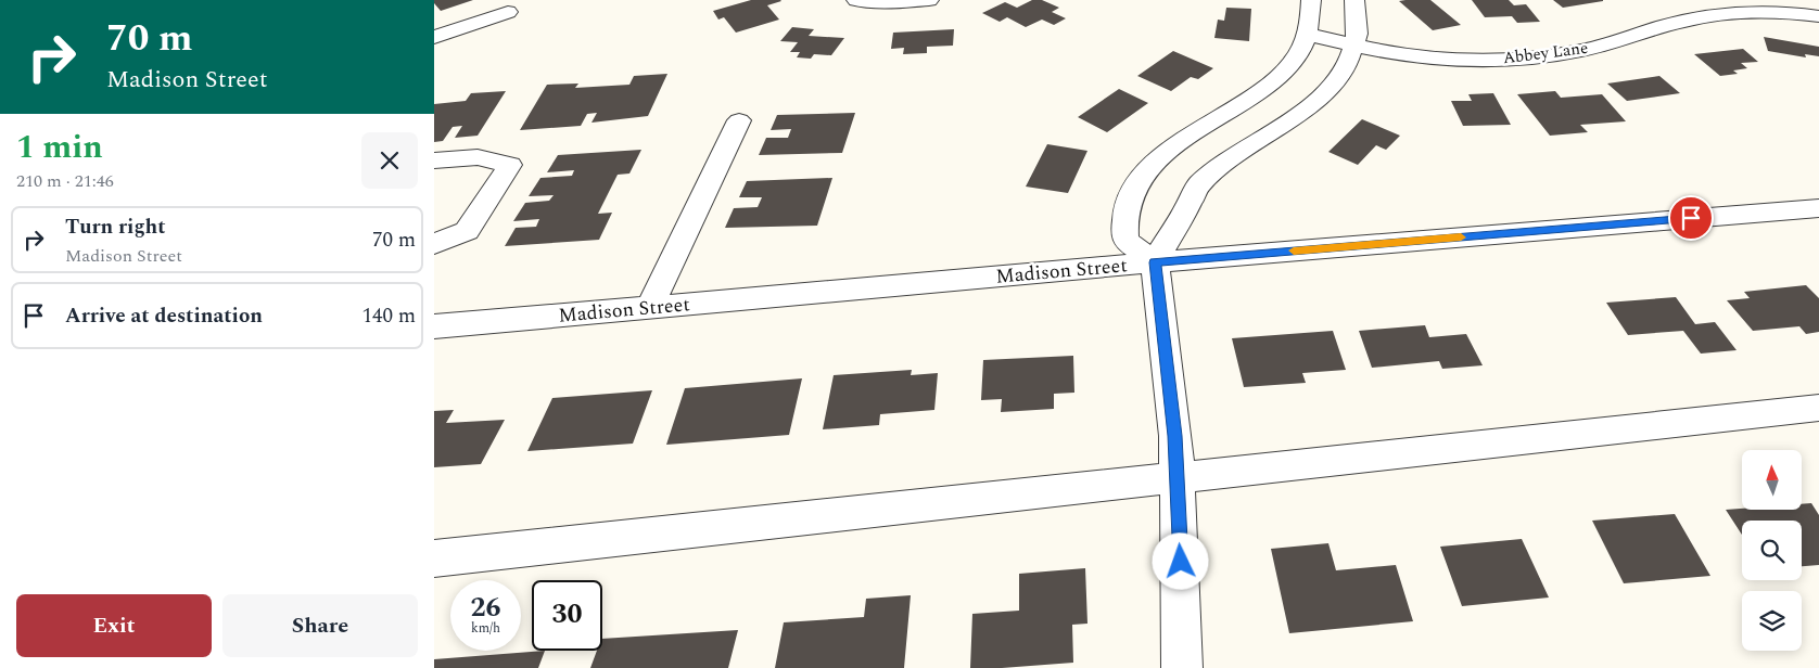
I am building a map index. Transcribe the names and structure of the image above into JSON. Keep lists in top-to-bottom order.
{
  "streets": {
    "street": ["Abbey Lane", "Madison Street"]
  },
  "north": "top",
  "page": {
    "turn": ["70 m", "Madison Street"],
    "heading": ["1 min", "210 m · 21:46"],
    "list": [
      {
        "name": "Turn right",
        "note": "Madison Street",
        "value": "70 m"
      },
      {
        "name": "Arrive at destination",
        "value": "140 m"
      }
    ],
    "speed": "26 km/h",
    "limit": "30",
    "buttons": ["Exit", "Share"]
  }
}
